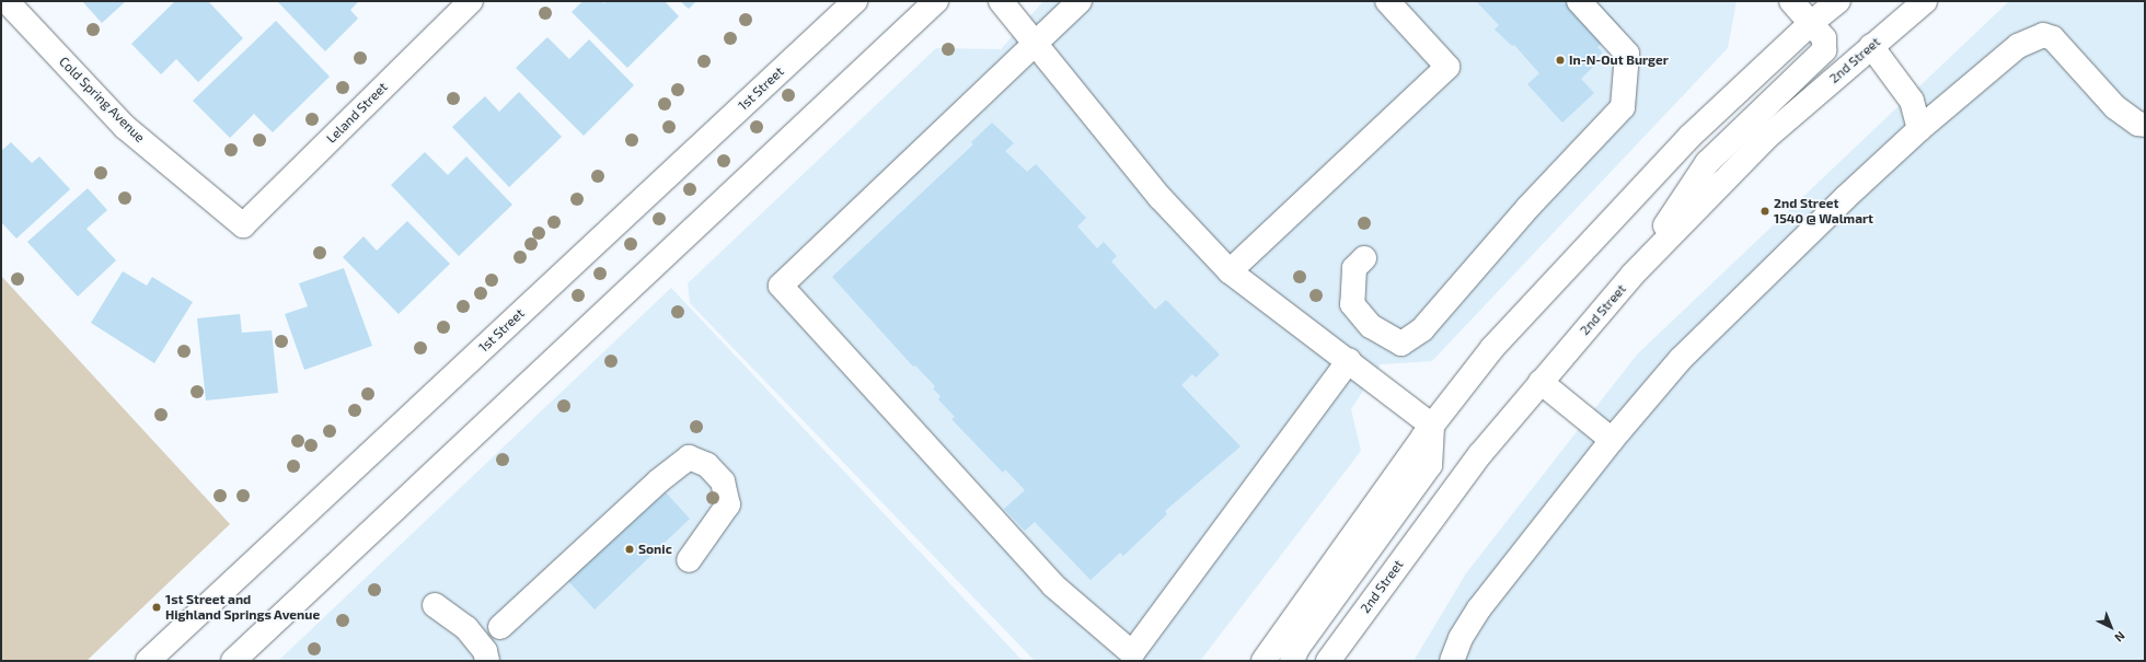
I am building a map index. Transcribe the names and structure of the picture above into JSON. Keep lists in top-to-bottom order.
{
  "streets": {
    "street": [
      "2nd Street",
      "1st Street",
      "Cold Spring Avenue",
      "Leland Street"
    ]
  },
  "crossings": [
    ["Cold Spring Avenue", "Leland Street"]
  ],
  "places": [
    "In-N-Out Burger",
    "2nd Street 1540 @ Walmart",
    "Sonic",
    "1st Street and Highland Springs Avenue"
  ],
  "north": "bottom right"
}
